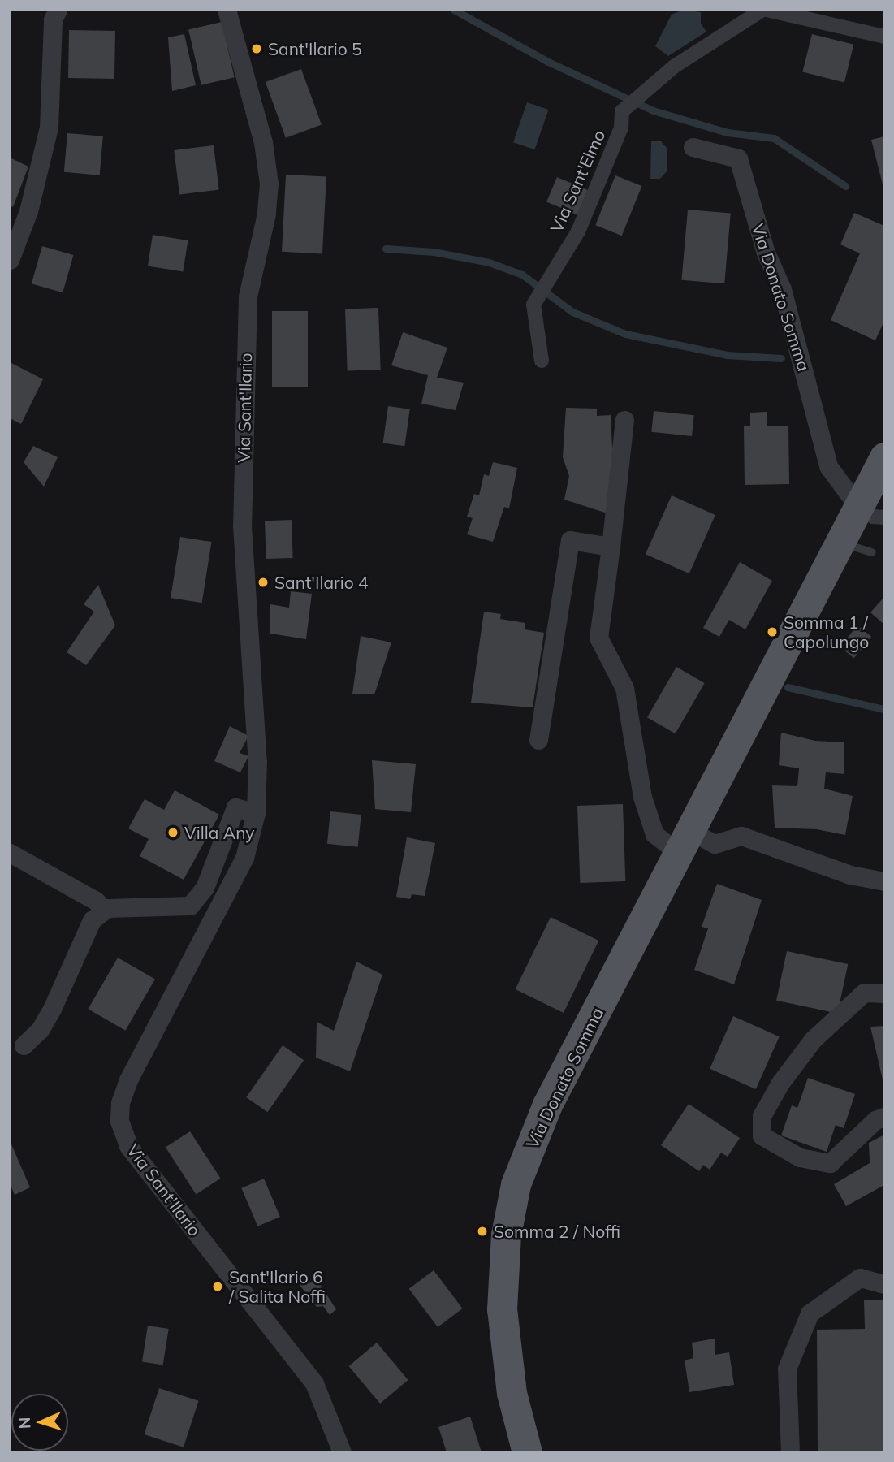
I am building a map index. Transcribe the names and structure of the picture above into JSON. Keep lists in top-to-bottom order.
{
  "streets": {
    "main road": ["Via Donato Somma"],
    "street": ["Via Sant'Elmo", "Via Sant'Ilario"]
  },
  "places": [
    "Sant'Ilario 5",
    "Sant'Ilario 4",
    "Somma 1 / Capolungo",
    "Villa Any",
    "Somma 2 / Noffi",
    "Sant'Ilario 6 / Salita Noffi"
  ],
  "north": "left"
}
